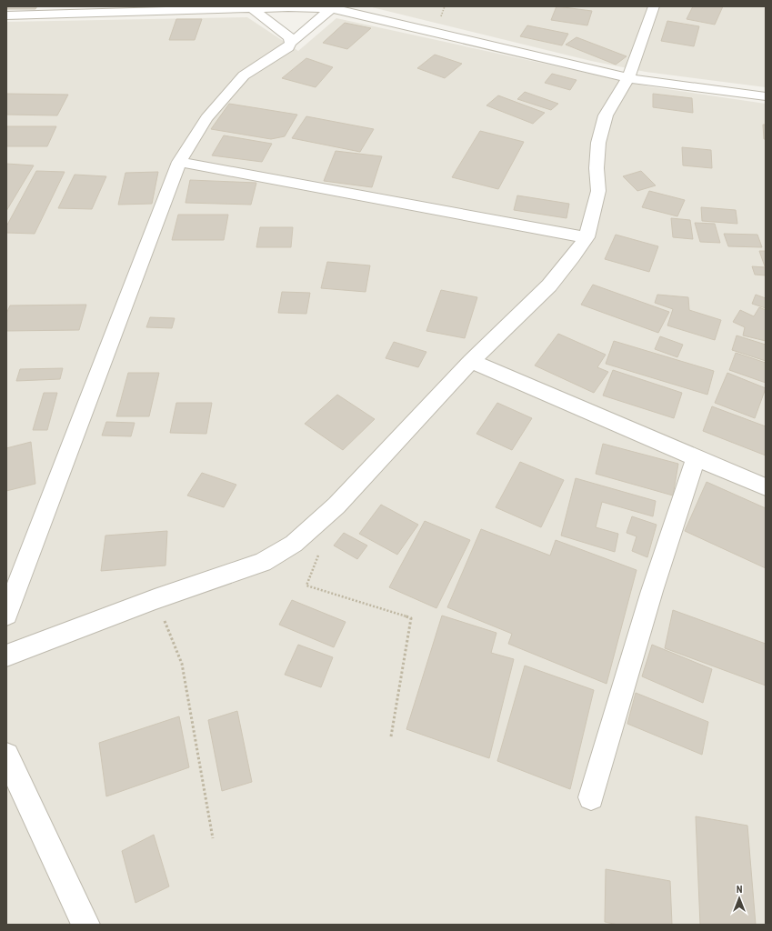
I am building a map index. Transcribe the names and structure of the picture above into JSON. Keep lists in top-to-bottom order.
{
  "north": "top"
}
